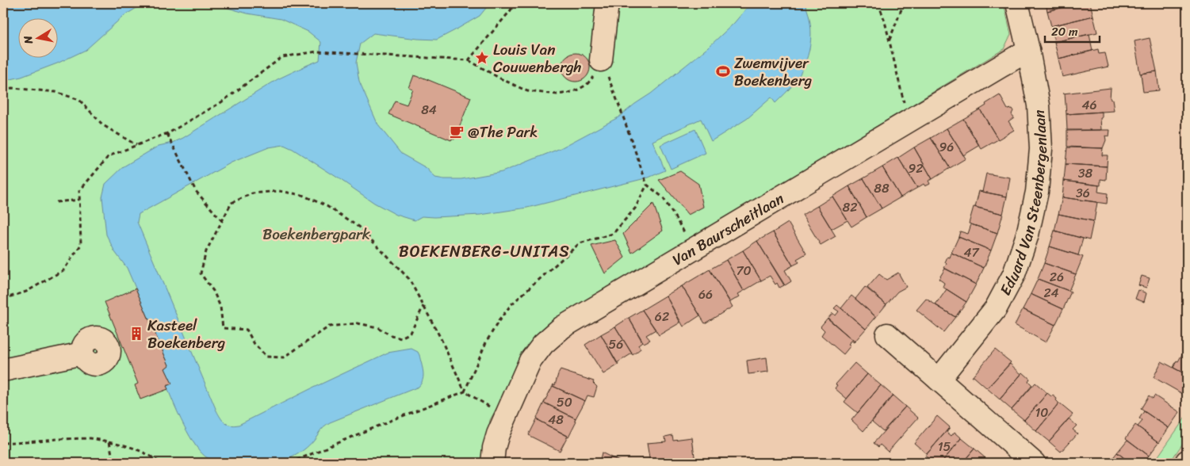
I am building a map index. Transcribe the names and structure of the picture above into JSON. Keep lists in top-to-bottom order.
{
  "streets": {
    "street": ["Eduard Van Steenbergenlaan", "Van Baurscheitlaan"]
  },
  "crossings": [
    ["Eduard Van Steenbergenlaan", "Van Baurscheitlaan"]
  ],
  "districts": ["BOEKENBERG-UNITAS"],
  "parks": ["Boekenbergpark"],
  "places": {
    "place": ["Louis Van Couwenbergh"],
    "sports": ["Zwemvijver Boekenberg"],
    "cafe": ["@The Park"],
    "building": ["Kasteel Boekenberg"]
  },
  "house_numbers": [
    "46",
    "84",
    "96",
    "92",
    "38",
    "88",
    "36",
    "82",
    "47",
    "70",
    "26",
    "24",
    "66",
    "62",
    "56",
    "50",
    "10",
    "48",
    "15"
  ],
  "scale_bar": "20 m",
  "north": "left"
}
